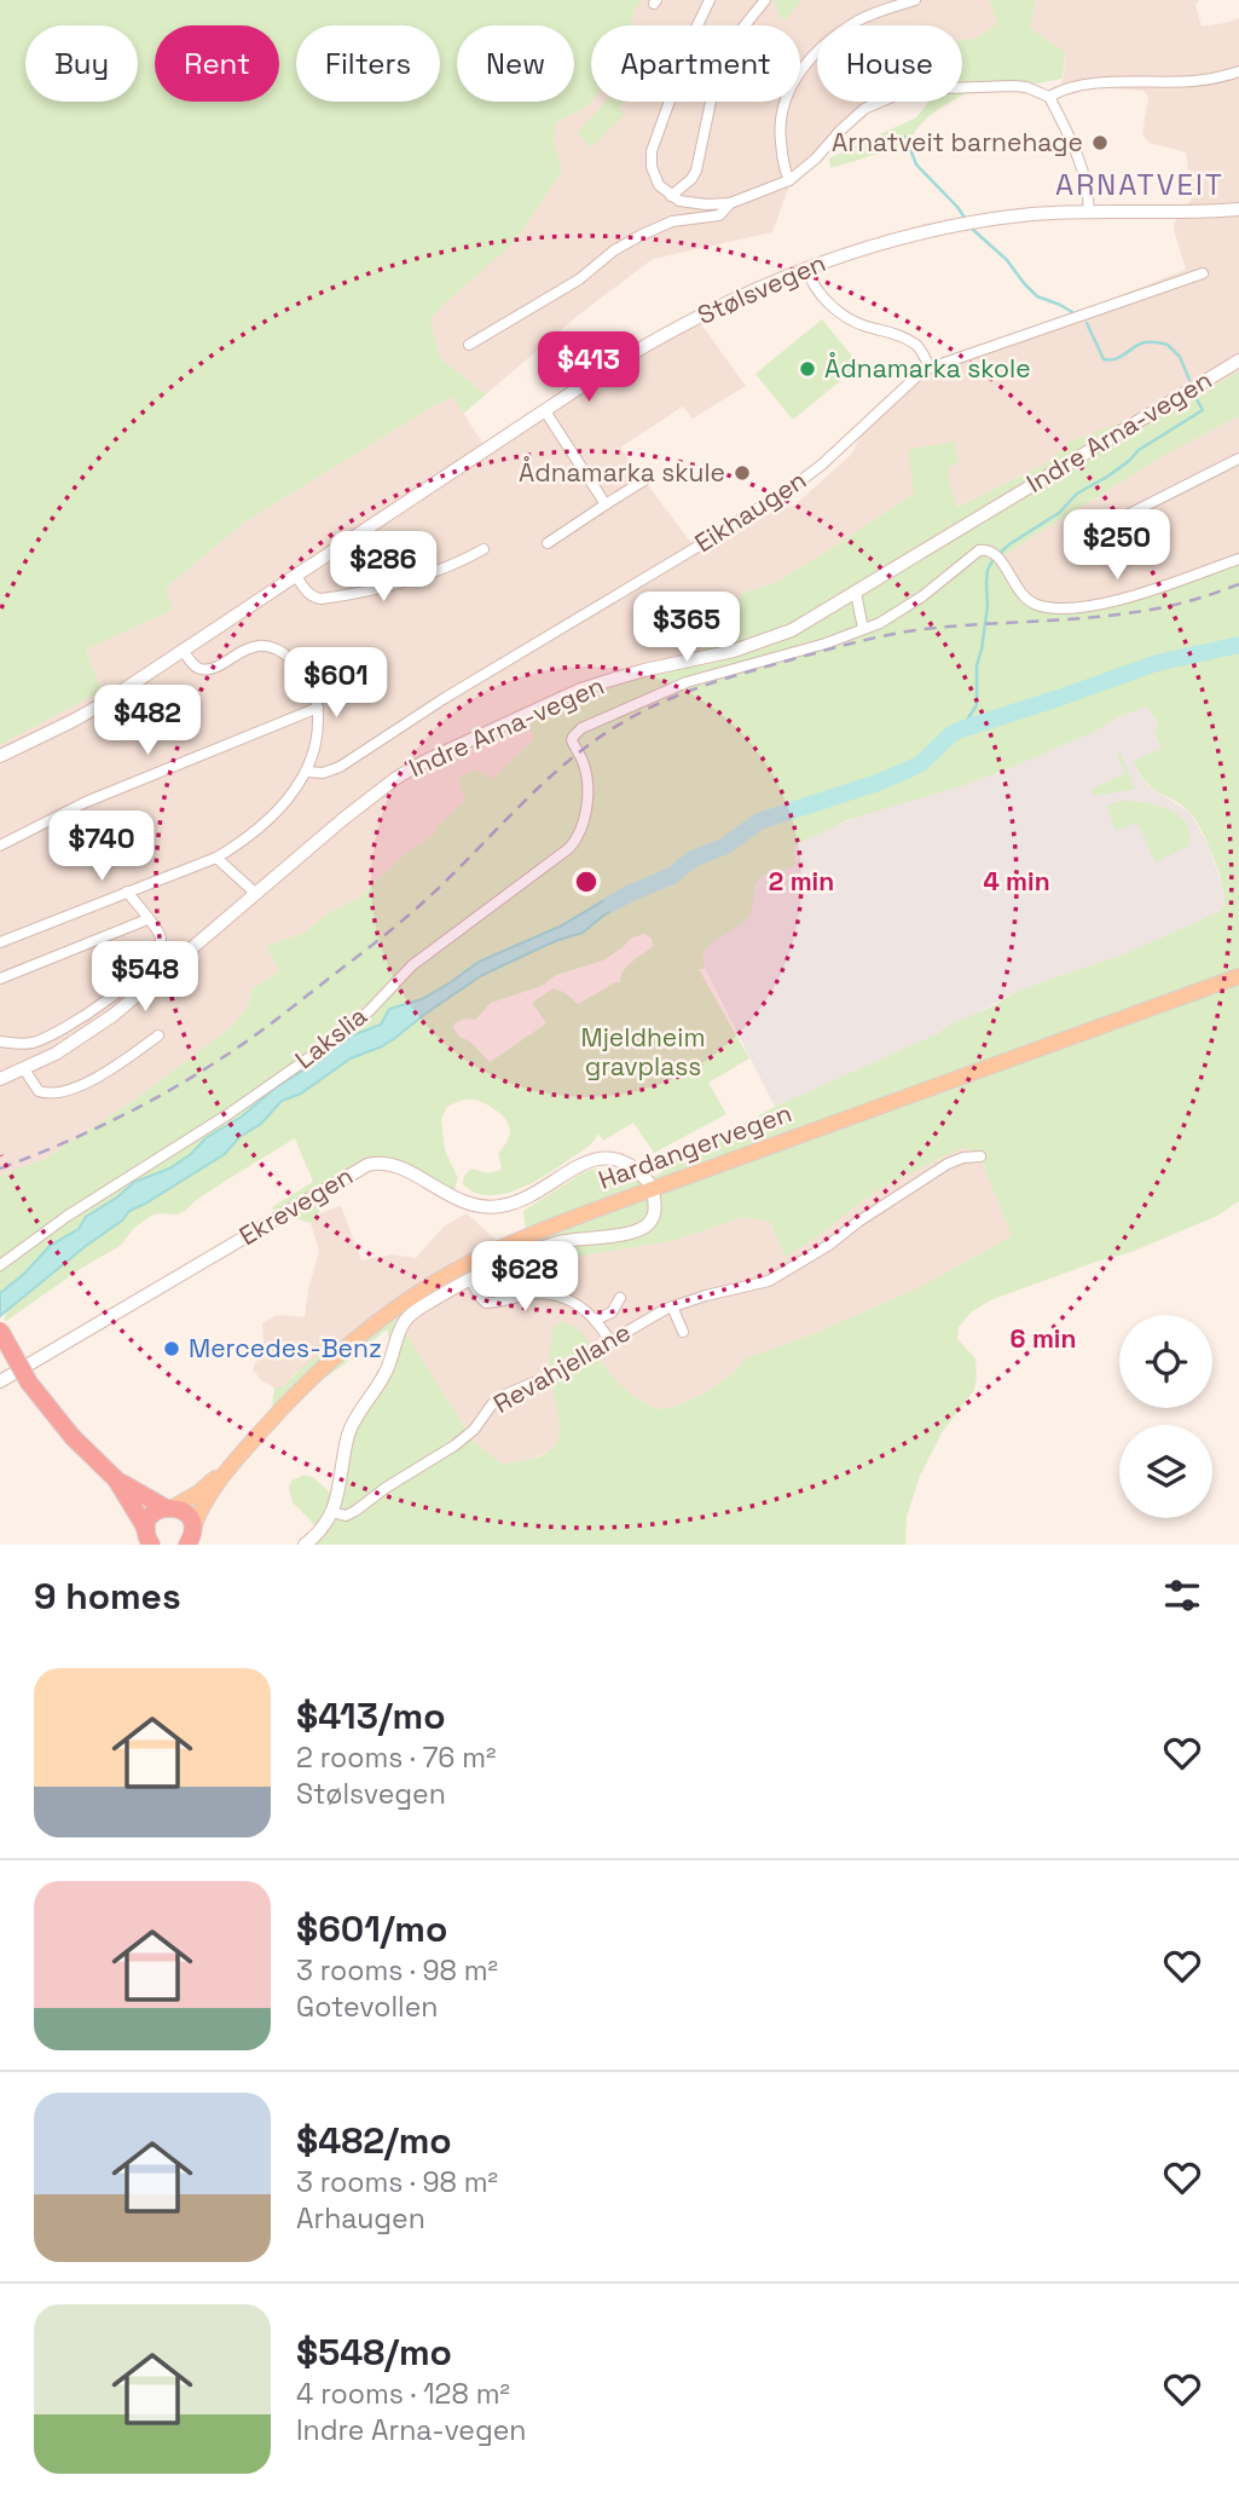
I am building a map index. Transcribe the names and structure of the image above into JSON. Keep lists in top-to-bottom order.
{
  "streets": {
    "main road": [
      "Stølsvegen",
      "Indre Arna-vegen",
      "Hardangervegen",
      "Ekrevegen"
    ],
    "street": ["Eikhaugen", "Lakslia", "Revahjellane"]
  },
  "districts": ["ARNATVEIT"],
  "parks": ["Mjeldheim gravplass"],
  "places": [
    "Arnatveit barnehage",
    "Ådnamarka skole",
    "Ådnamarka skule",
    "Mercedes-Benz"
  ],
  "page": {
    "chip": [
      "Buy",
      "Rent",
      "Filters",
      "New",
      "Apartment",
      "House"
    ],
    "price": [
      "$413",
      "$250",
      "$286",
      "$365",
      "$601",
      "$482",
      "$740",
      "$548",
      "$628"
    ],
    "heading": "9 homes",
    "list": [
      {
        "name": "$413/mo",
        "note": "2 rooms · 76 m² · Stølsvegen"
      },
      {
        "name": "$601/mo",
        "note": "3 rooms · 98 m² · Gotevollen"
      },
      {
        "name": "$482/mo",
        "note": "3 rooms · 98 m² · Arhaugen"
      },
      {
        "name": "$548/mo",
        "note": "4 rooms · 128 m² · Indre Arna-vegen"
      }
    ]
  },
  "rings": ["2 min", "4 min", "6 min"]
}
